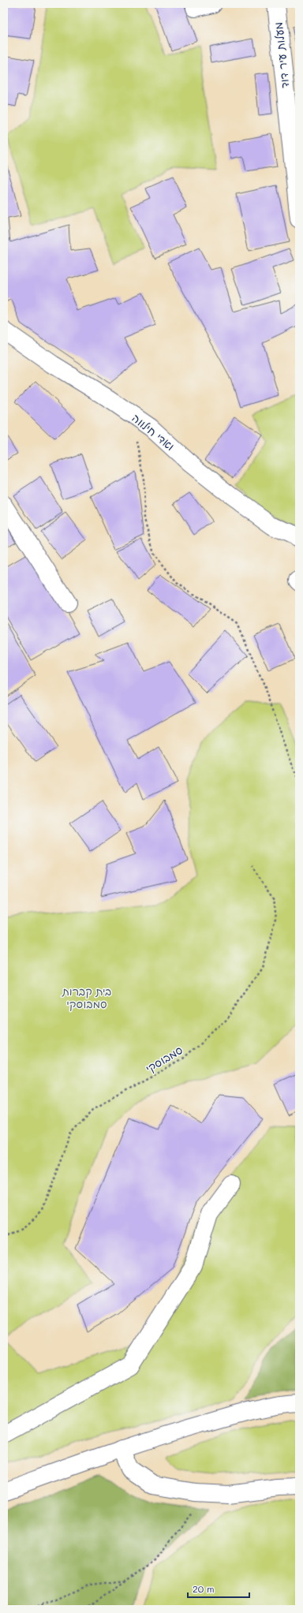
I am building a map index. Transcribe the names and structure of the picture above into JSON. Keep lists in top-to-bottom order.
{
  "streets": {
    "street": ["מעלות עיר דוד", "ואדי חילווה"],
    "path": ["סמבוסקי"]
  },
  "parks": ["בית קברות סמבוסקי"],
  "scale_bar": "20 m"
}
